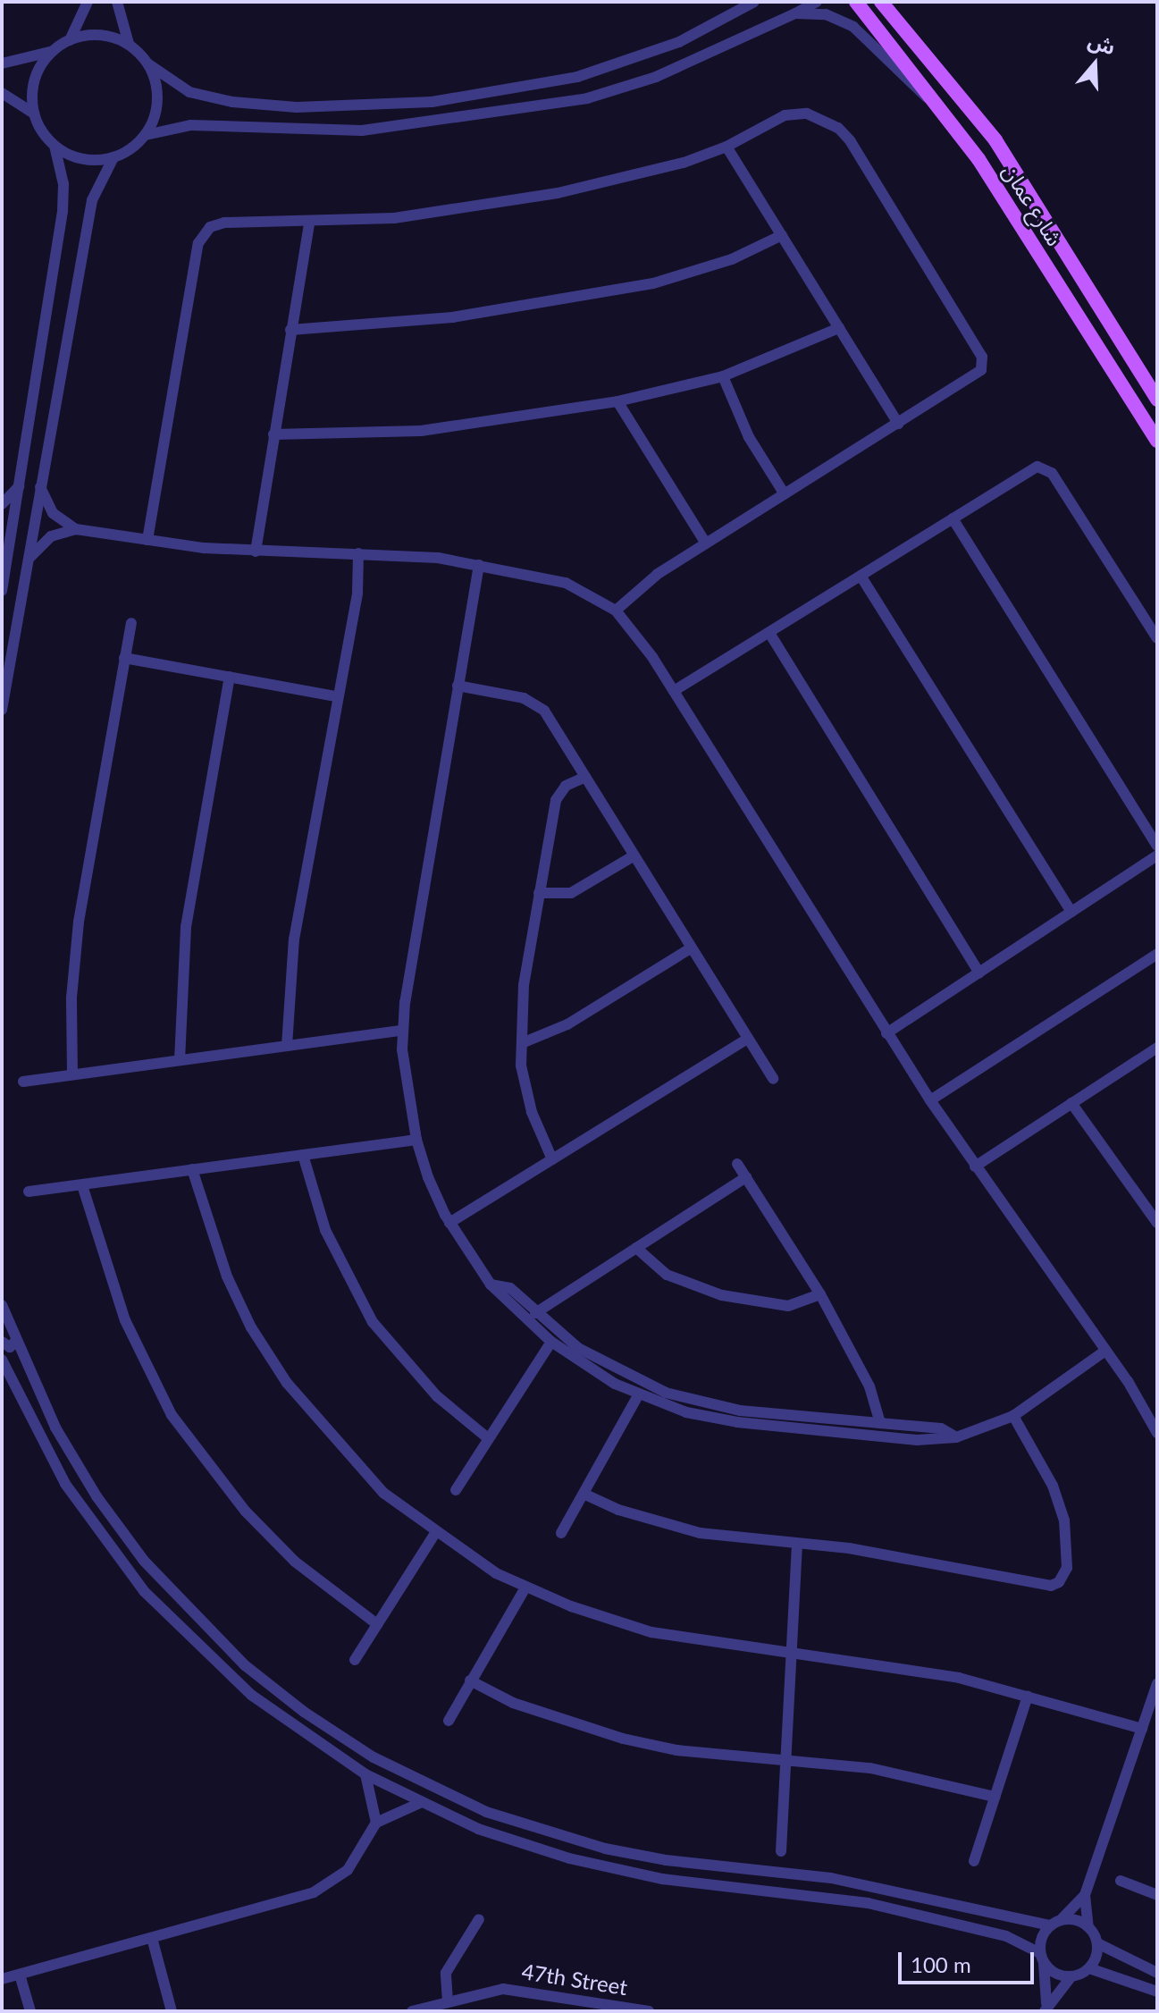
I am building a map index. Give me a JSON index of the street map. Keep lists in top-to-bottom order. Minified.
{"streets":{"main road":["شارع عمان"],"street":["47th Street"]},"scale_bar":"100 m","north":"top"}
